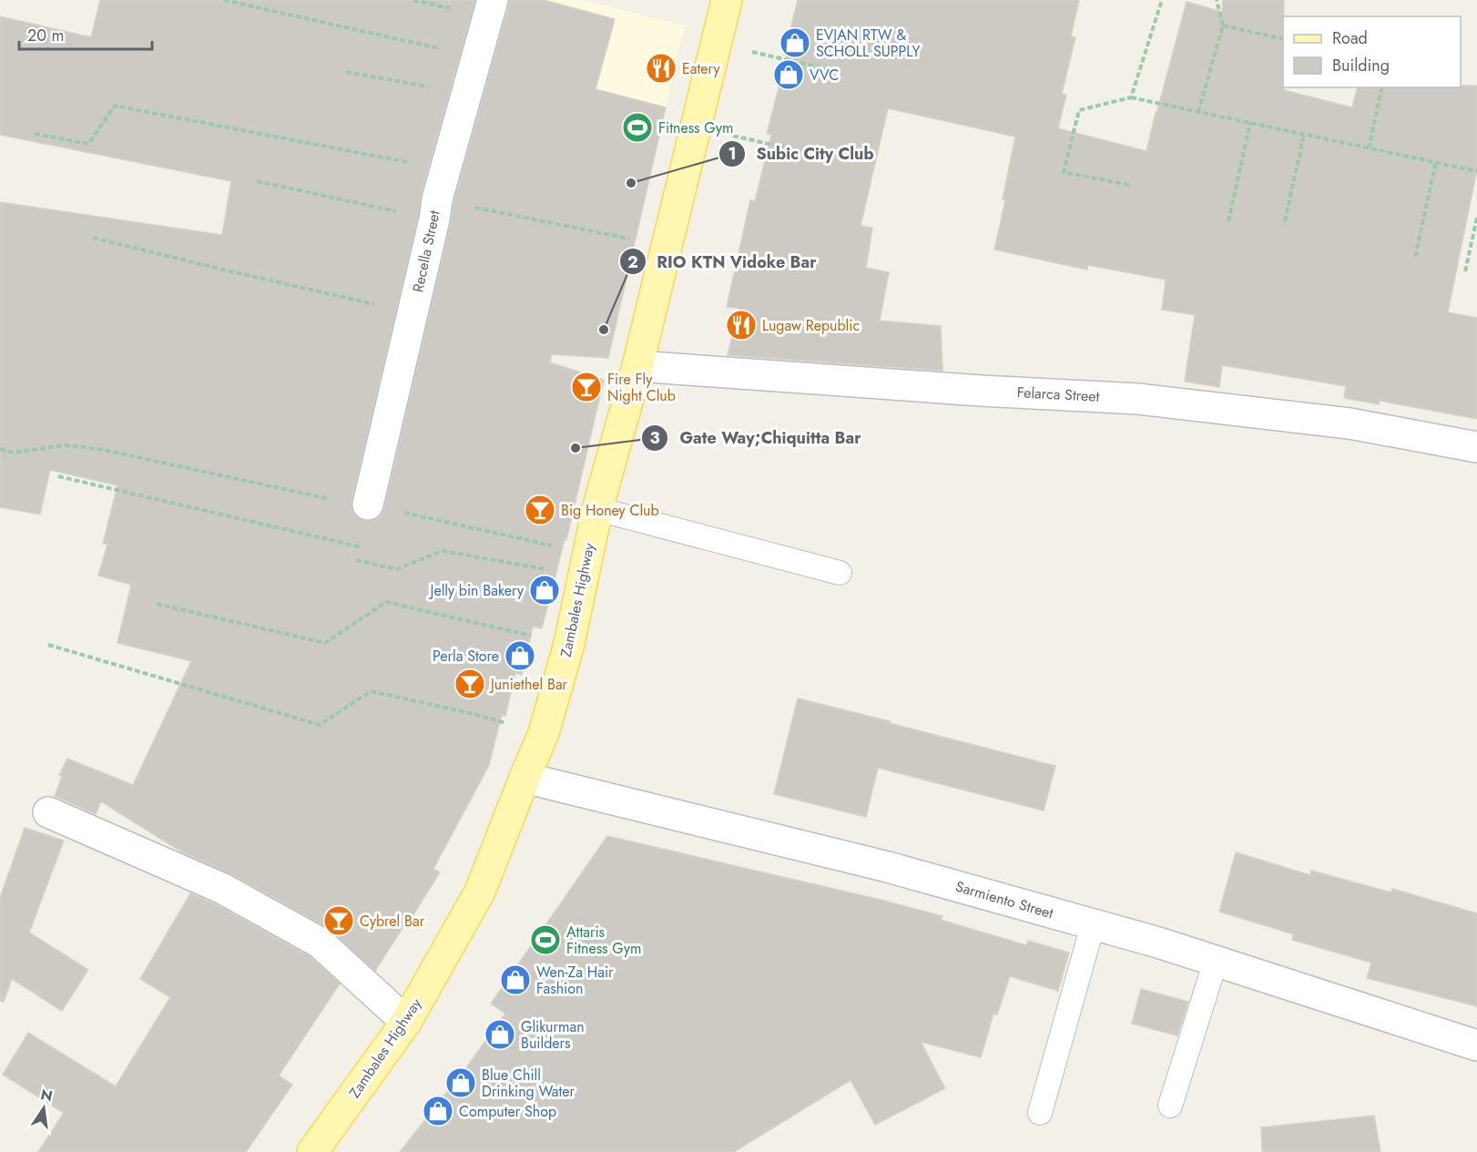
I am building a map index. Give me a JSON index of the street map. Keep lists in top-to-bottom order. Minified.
{"streets":{"main road":["Zambales Highway"],"street":["Recella Street","Felarca Street","Sarmiento Street"]},"crossings":[["Felarca Street","Zambales Highway"],["Zambales Highway","Sarmiento Street"]],"places":{"shop":["EVJAN RTW & SCHOLL SUPPLY","VVC","Jelly bin Bakery","Perla Store","Wen-Za Hair Fashion","Glikurman Builders","Blue Chill Drinking Water","Computer Shop"],"restaurant":["Eatery","Lugaw Republic"],"sports":["Fitness Gym","Attaris Fitness Gym"],"other":["Subic City Club","RIO KTN Vidoke Bar","Gate Way;Chiquitta Bar"],"bar":["Fire Fly Night Club","Big Honey Club","Juniethel Bar","Cybrel Bar"]},"legend":["Road","Building"],"scale_bar":"20 m","north":"top"}
